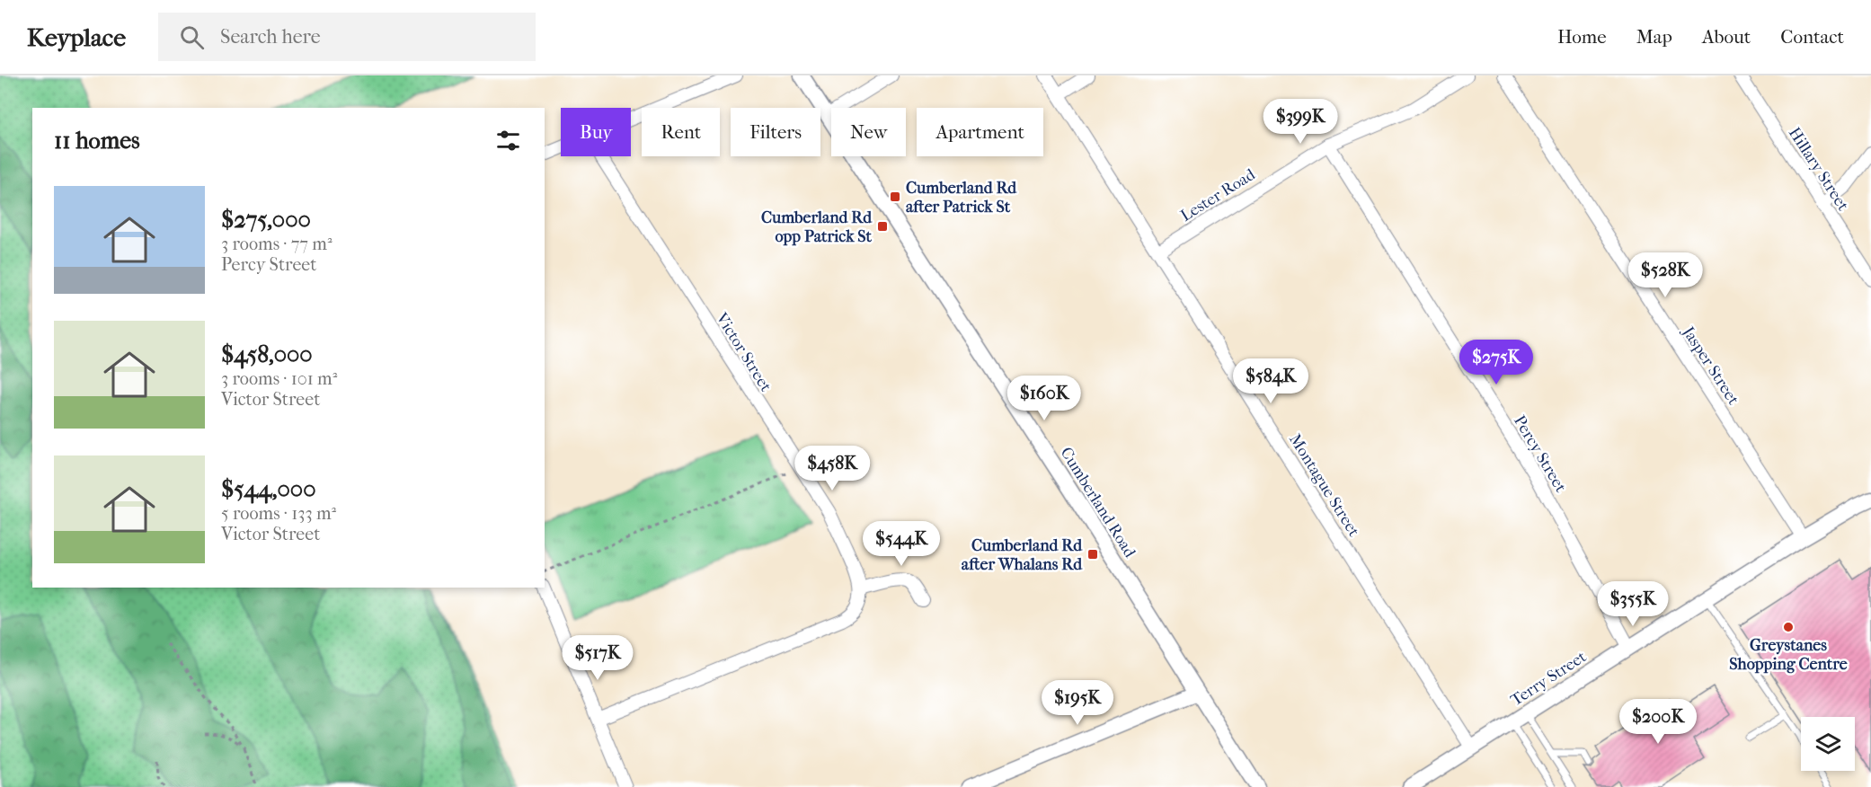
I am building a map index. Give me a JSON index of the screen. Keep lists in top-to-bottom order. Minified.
{"streets":{"street":["Hillary Street","Lester Road","Victor Street","Jasper Street","Percy Street","Montague Street","Cumberland Road","Terry Street"]},"crossings":[["Lester Road","Percy Street"],["Lester Road","Montague Street"],["Jasper Street","Terry Street"],["Percy Street","Terry Street"],["Montague Street","Terry Street"]],"places":{"transit":["Cumberland Rd after Patrick St","Cumberland Rd opp Patrick St","Cumberland Rd after Whalans Rd"],"other":["Greystanes Shopping Centre"]},"page":{"header":"Keyplace","search":"Search here","nav":["Home","Map","About","Contact"],"price":["$399K","$528K","$275K","$584K","$160K","$458K","$544K","$355K","$517K","$195K","$200K"],"chip":["Buy","Rent","Filters","New","Apartment"],"heading":"11 homes","list":[{"name":"$275,000","note":"3 rooms · 77 m² · Percy Street"},{"name":"$458,000","note":"3 rooms · 101 m² · Victor Street"},{"name":"$544,000","note":"5 rooms · 133 m² · Victor Street"}]}}
